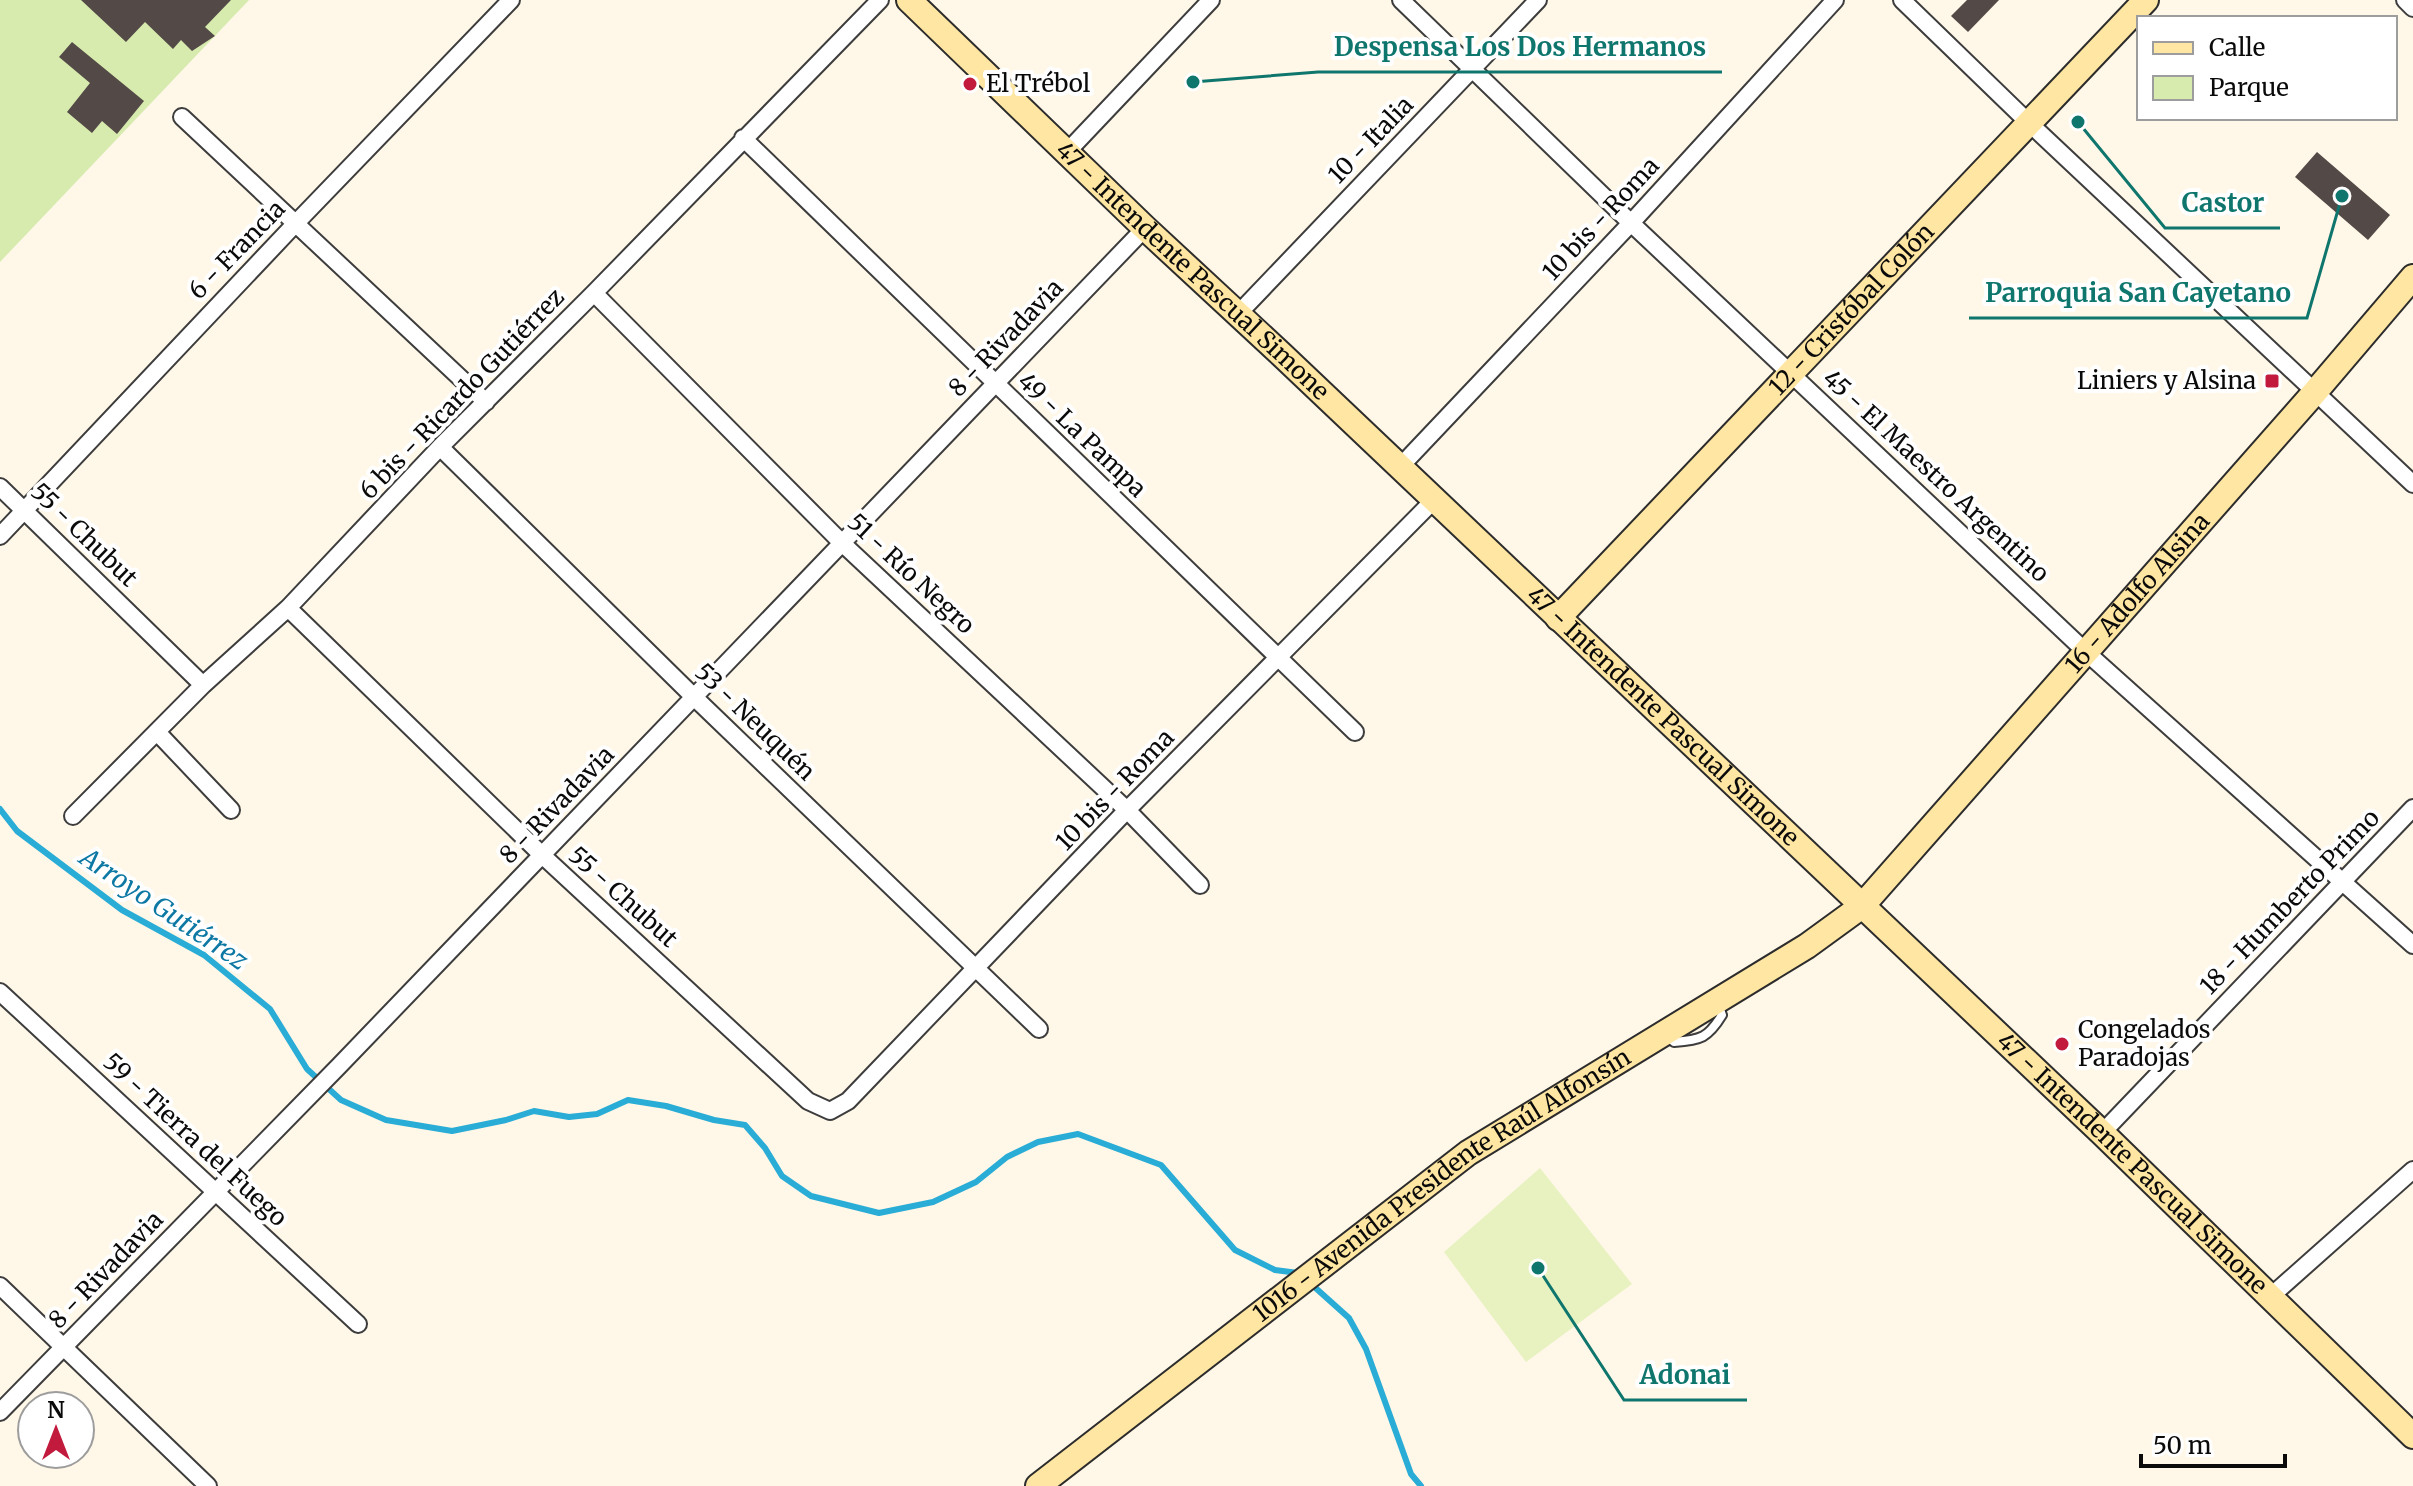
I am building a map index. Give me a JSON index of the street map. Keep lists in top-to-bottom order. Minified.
{"streets":{"street":["10 - Italia","10 bis - Roma","6 - Francia","47 - Intendente Pascual Simone","12 - Cristóbal Colón","8 - Rivadavia","6 bis - Ricardo Gutiérrez","49 - La Pampa","45 - El Maestro Argentino","55 - Chubut","51 - Río Negro","16 - Adolfo Alsina","53 - Neuquén","18 - Humberto Primo","59 - Tierra del Fuego","1016 - Avenida Presidente Raúl Alfonsín"]},"crossings":[["10 - Italia","47 - Intendente Pascual Simone"],["10 - Italia","45 - El Maestro Argentino"],["10 bis - Roma","47 - Intendente Pascual Simone"],["10 bis - Roma","49 - La Pampa"],["10 bis - Roma","45 - El Maestro Argentino"],["10 bis - Roma","55 - Chubut"],["10 bis - Roma","51 - Río Negro"],["10 bis - Roma","53 - Neuquén"],["6 - Francia","55 - Chubut"],["47 - Intendente Pascual Simone","12 - Cristóbal Colón"],["47 - Intendente Pascual Simone","8 - Rivadavia"],["47 - Intendente Pascual Simone","16 - Adolfo Alsina"],["47 - Intendente Pascual Simone","18 - Humberto Primo"],["47 - Intendente Pascual Simone","1016 - Avenida Presidente Raúl Alfonsín"],["12 - Cristóbal Colón","45 - El Maestro Argentino"],["8 - Rivadavia","49 - La Pampa"],["8 - Rivadavia","55 - Chubut"],["8 - Rivadavia","51 - Río Negro"],["8 - Rivadavia","53 - Neuquén"],["8 - Rivadavia","59 - Tierra del Fuego"],["6 bis - Ricardo Gutiérrez","49 - La Pampa"],["6 bis - Ricardo Gutiérrez","55 - Chubut"],["6 bis - Ricardo Gutiérrez","51 - Río Negro"],["6 bis - Ricardo Gutiérrez","53 - Neuquén"],["45 - El Maestro Argentino","16 - Adolfo Alsina"],["45 - El Maestro Argentino","18 - Humberto Primo"],["16 - Adolfo Alsina","1016 - Avenida Presidente Raúl Alfonsín"]],"water":["Arroyo Gutiérrez"],"places":{"other":["Despensa Los Dos Hermanos","El Trébol","Castor","Parroquia San Cayetano","Congelados Paradojas","Adonai"],"transit":["Liniers y Alsina"]},"legend":["Calle","Parque"],"scale_bar":"50 m","north":"top"}
